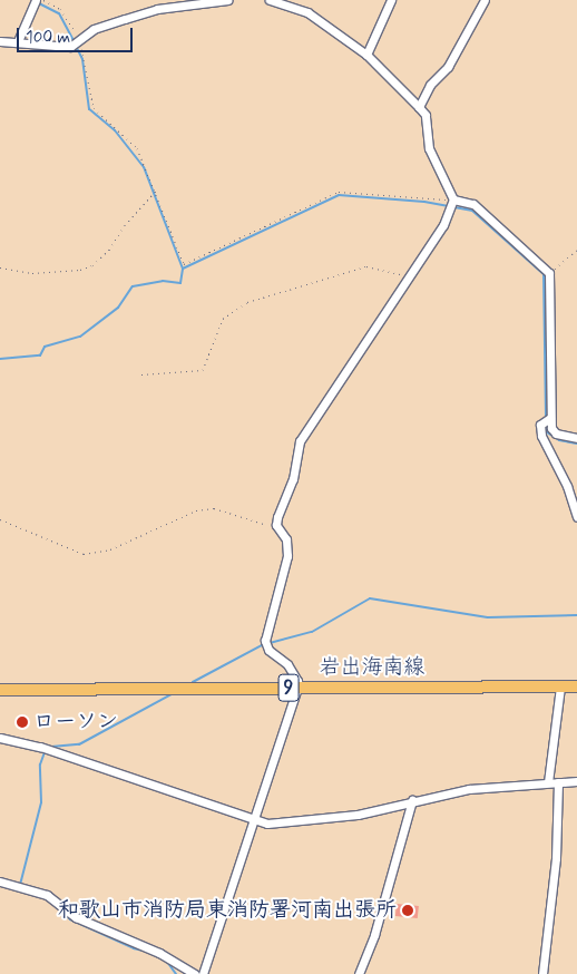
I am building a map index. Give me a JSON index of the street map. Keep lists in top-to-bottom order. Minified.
{"streets":{"main road":["岩出海南線","9"]},"places":["ローソン","和歌山市消防局東消防署河南出張所"],"scale_bar":"100 m"}
